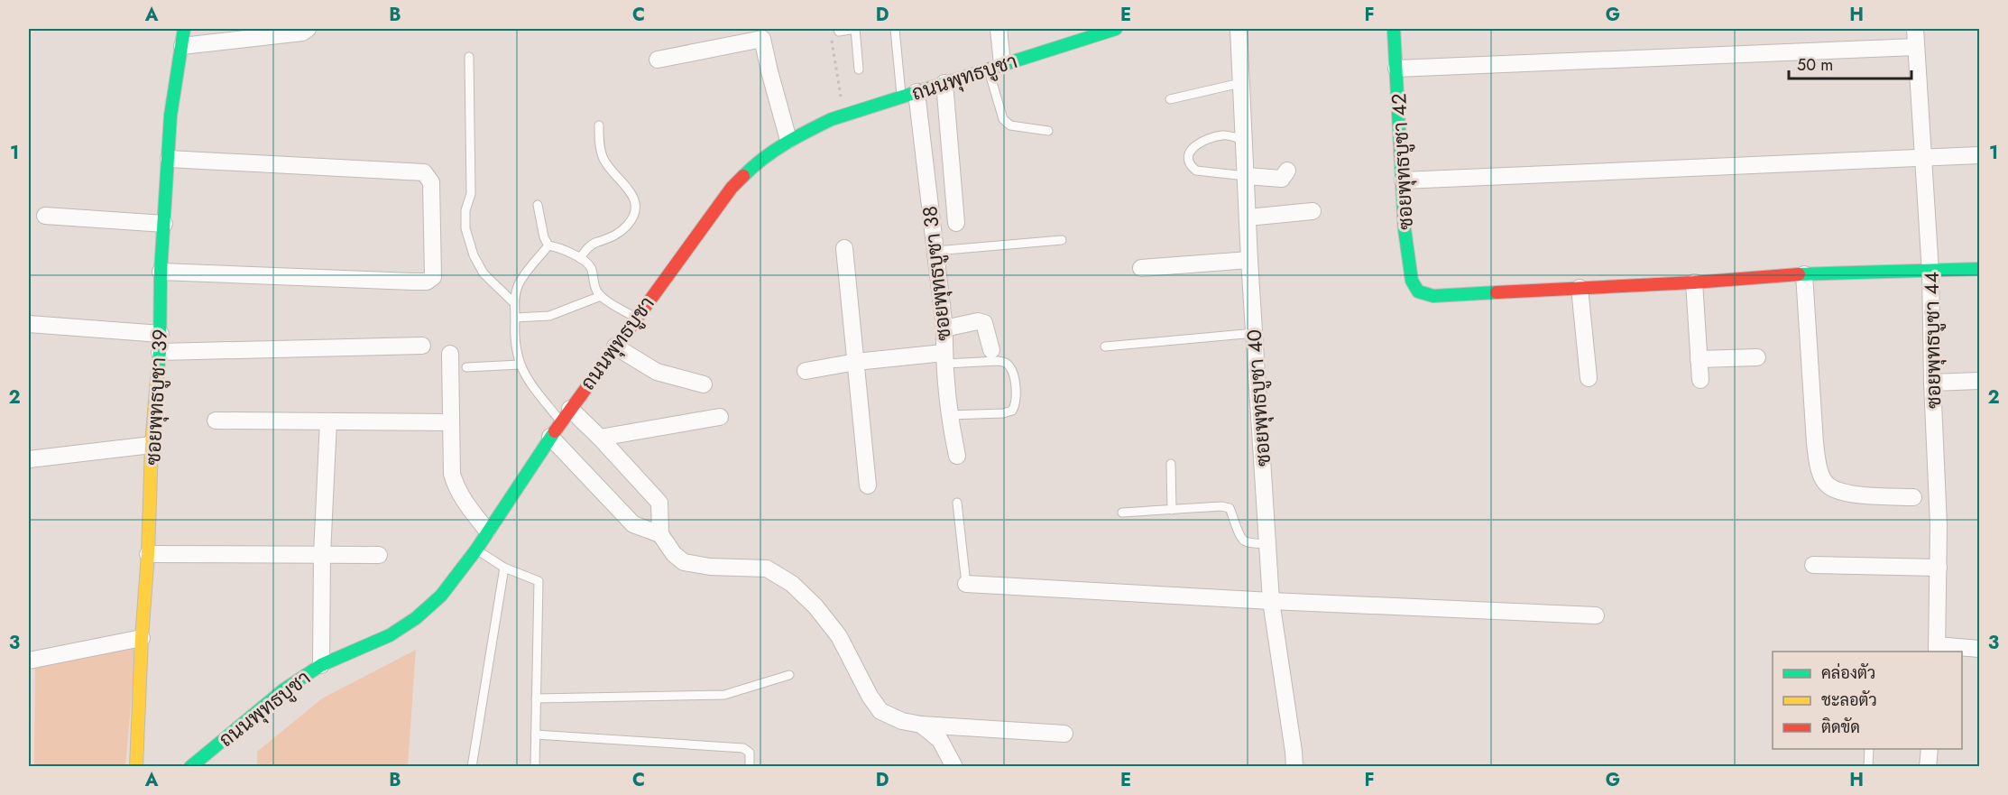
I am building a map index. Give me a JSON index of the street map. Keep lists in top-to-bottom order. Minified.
{"streets":{"street":["ถนนพุทธบูชา","ซอยพุทธบูชา 42","ซอยพุทธบูชา 38","ซอยพุทธบูชา 44","ซอยพุทธบูชา 39","ซอยพุทธบูชา 40"]},"crossings":[["ถนนพุทธบูชา","ซอยพุทธบูชา 38"]],"legend":["คล่องตัว","ชะลอตัว","ติดขัด"],"scale_bar":"50 m","grid":{"columns":["A","B","C","D","E","F","G","H"],"rows":["1","2","3"]}}
